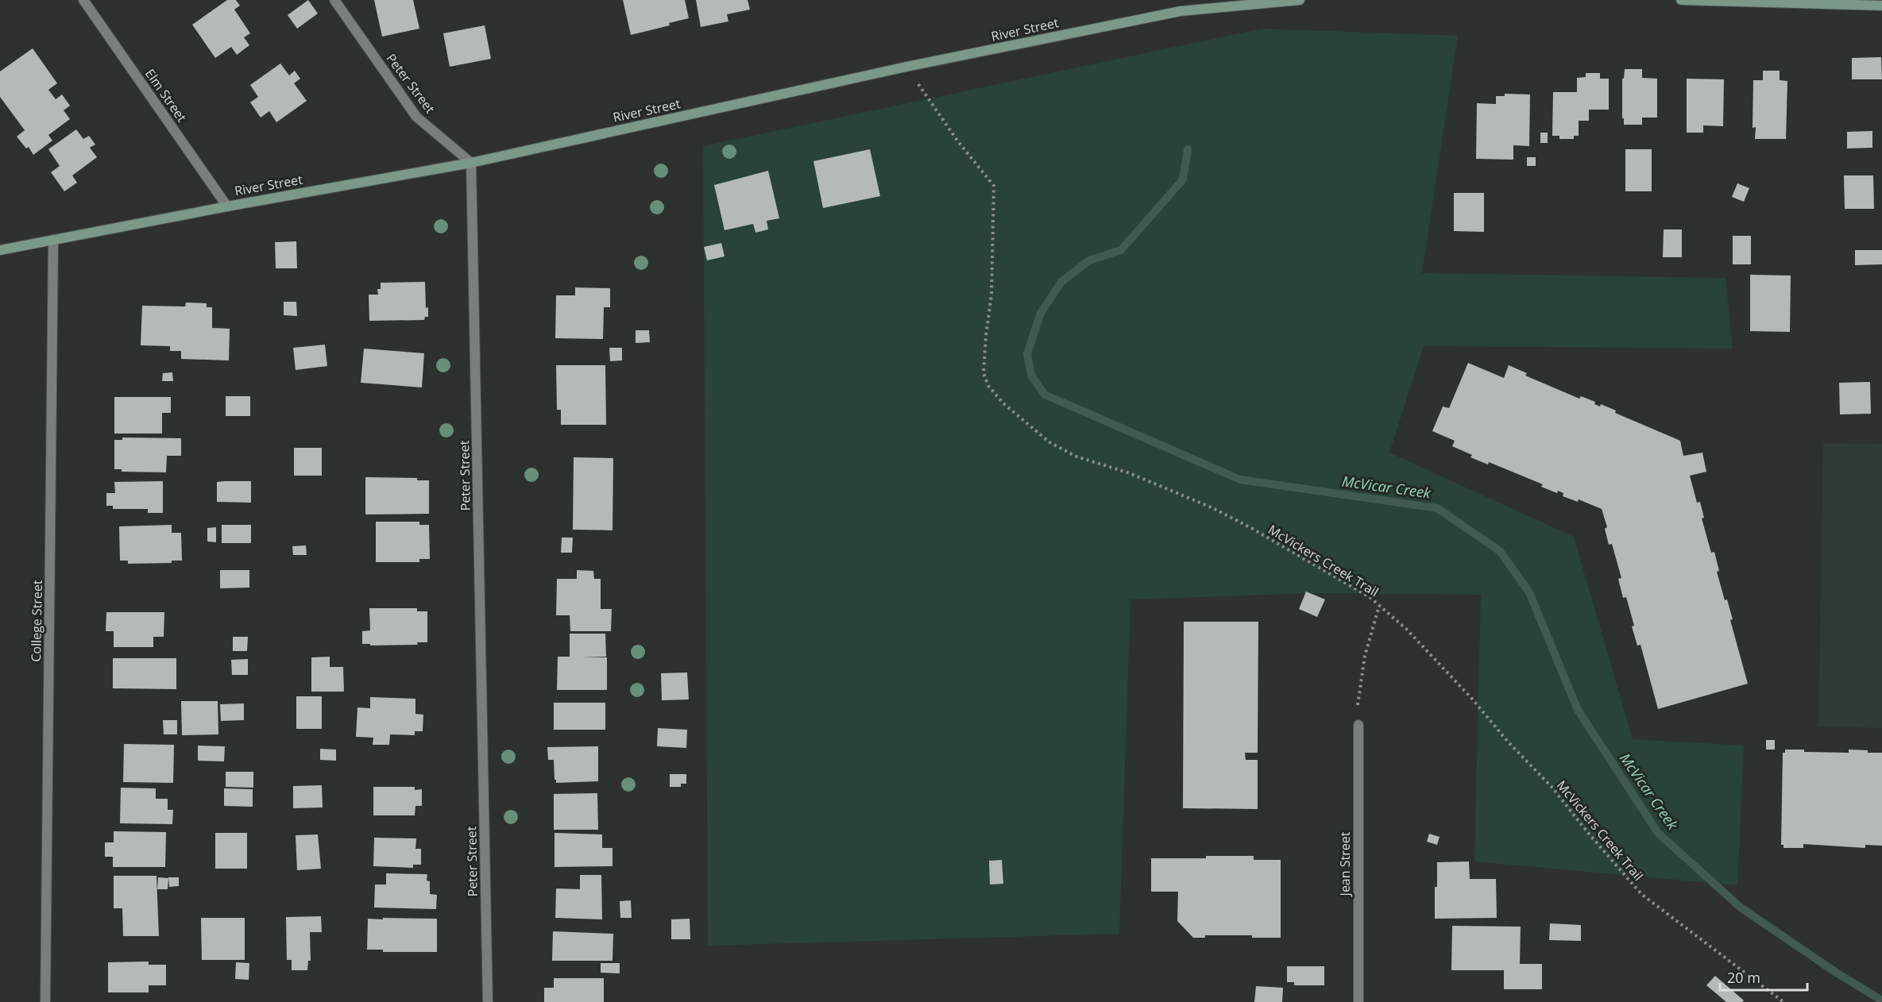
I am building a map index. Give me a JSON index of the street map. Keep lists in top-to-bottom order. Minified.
{"streets":{"main road":["River Street"],"street":["Peter Street","Elm Street","College Street","Jean Street"],"path":["McVickers Creek Trail"]},"crossings":[["River Street","Peter Street"],["River Street","Elm Street"],["River Street","McVickers Creek Trail"],["River Street","College Street"]],"water":["McVicar Creek"],"scale_bar":"20 m"}
